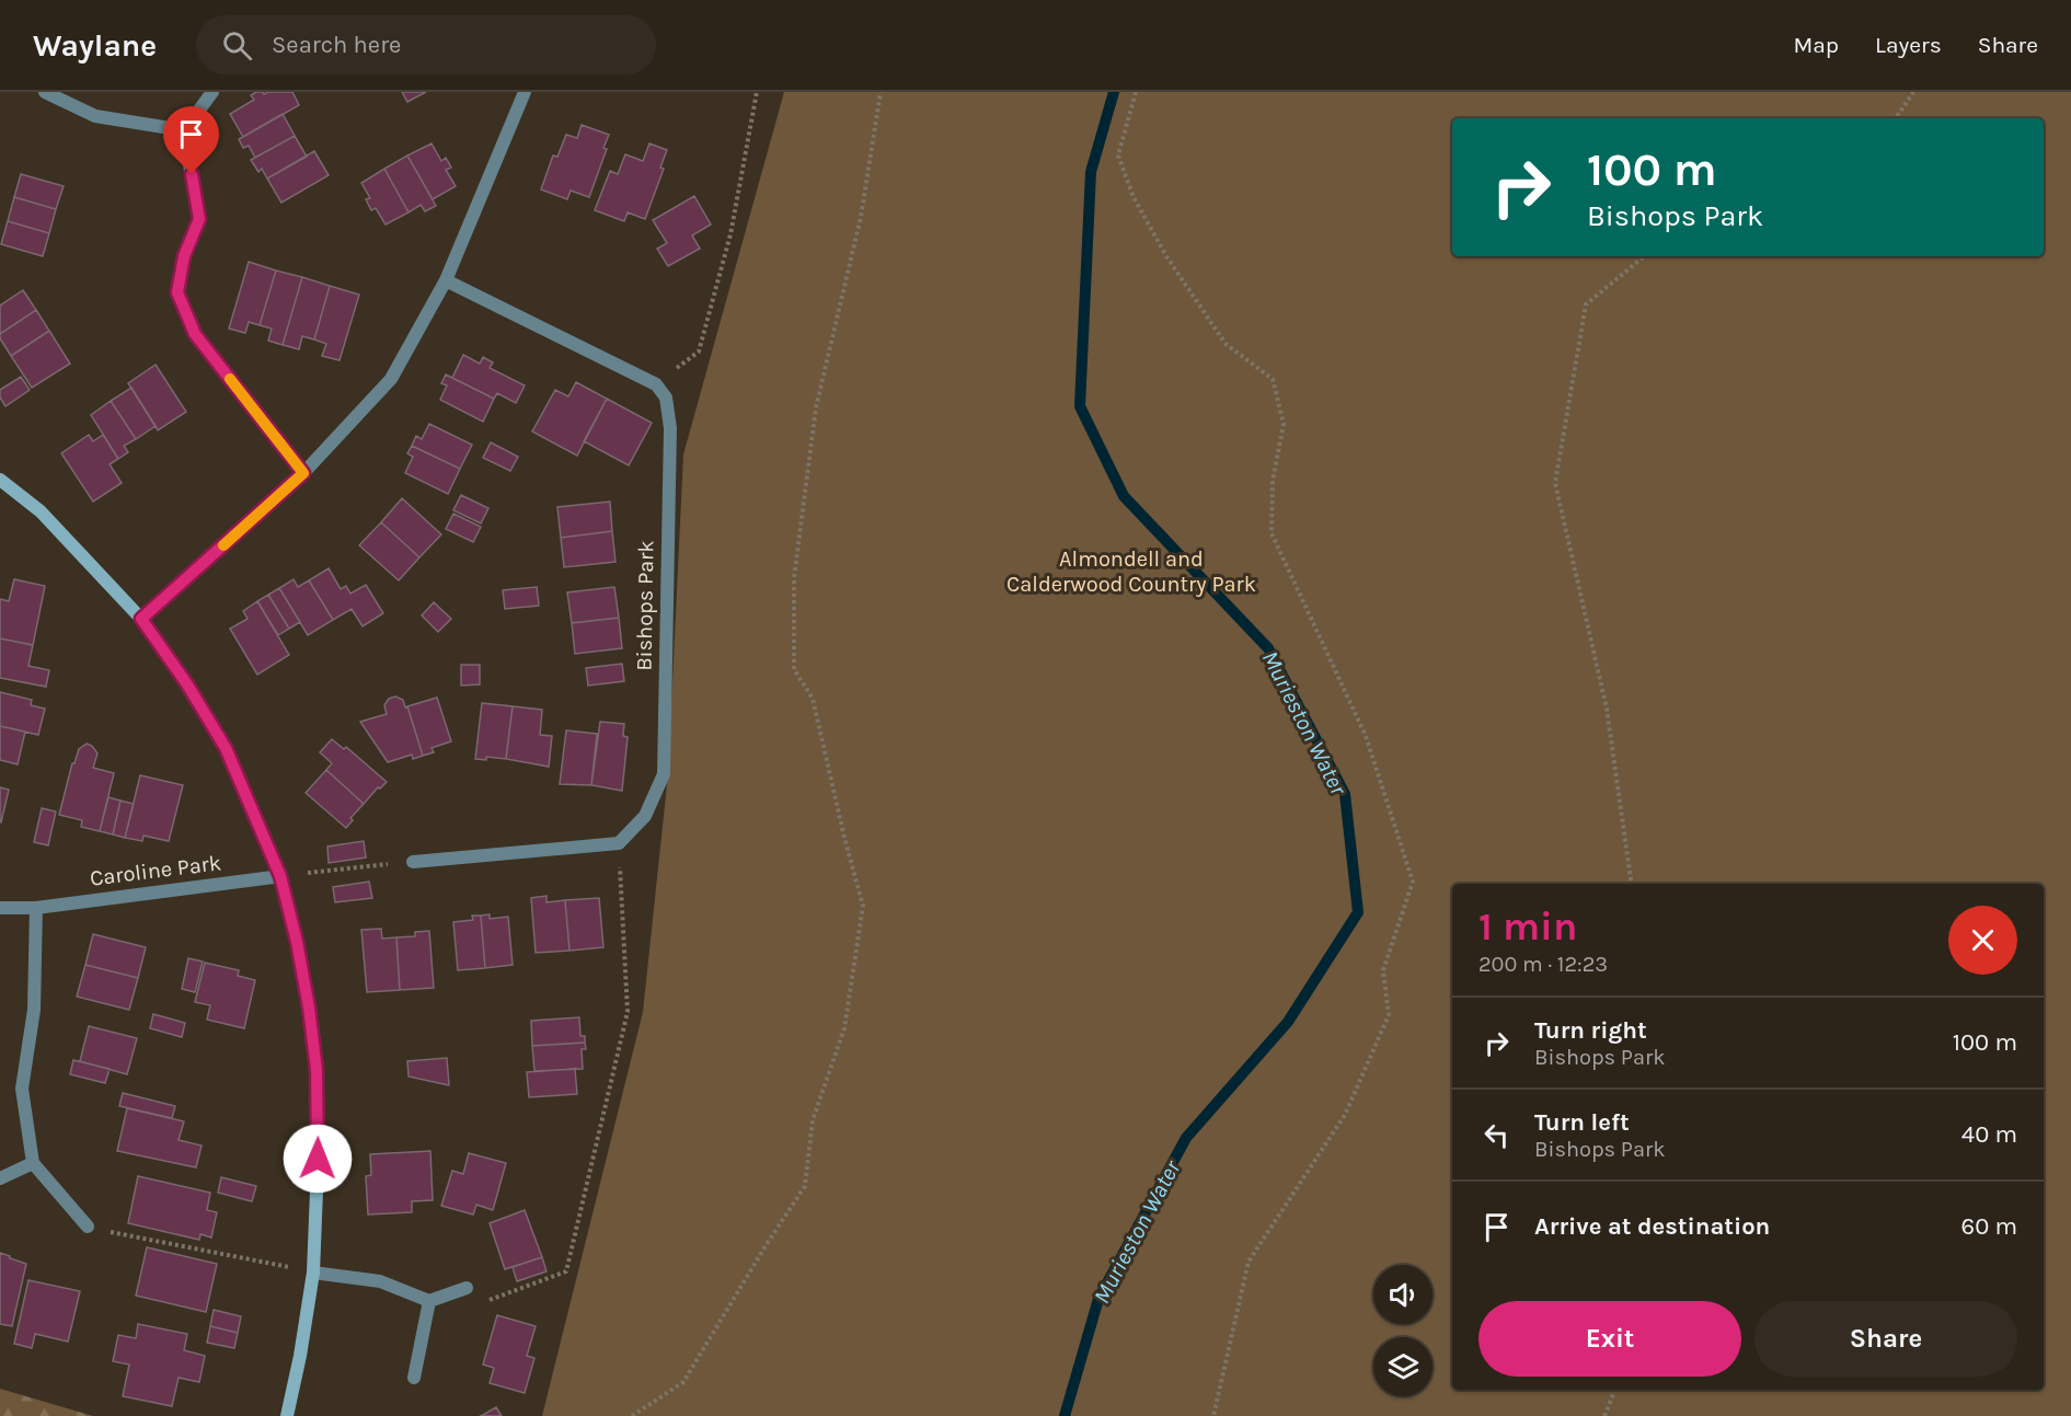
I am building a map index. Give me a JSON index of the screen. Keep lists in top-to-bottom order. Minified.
{"streets":{"street":["Bishops Park","Caroline Park"]},"water":["Murieston Water"],"parks":["Almondell and Calderwood Country Park"],"page":{"header":"Waylane","search":"Search here","nav":["Map","Layers","Share"],"turn":["100 m","Bishops Park"],"heading":["1 min","200 m · 12:23"],"list":[{"name":"Turn right","note":"Bishops Park","value":"100 m"},{"name":"Turn left","note":"Bishops Park","value":"40 m"},{"name":"Arrive at destination","value":"60 m"}],"buttons":["Exit","Share"]}}
